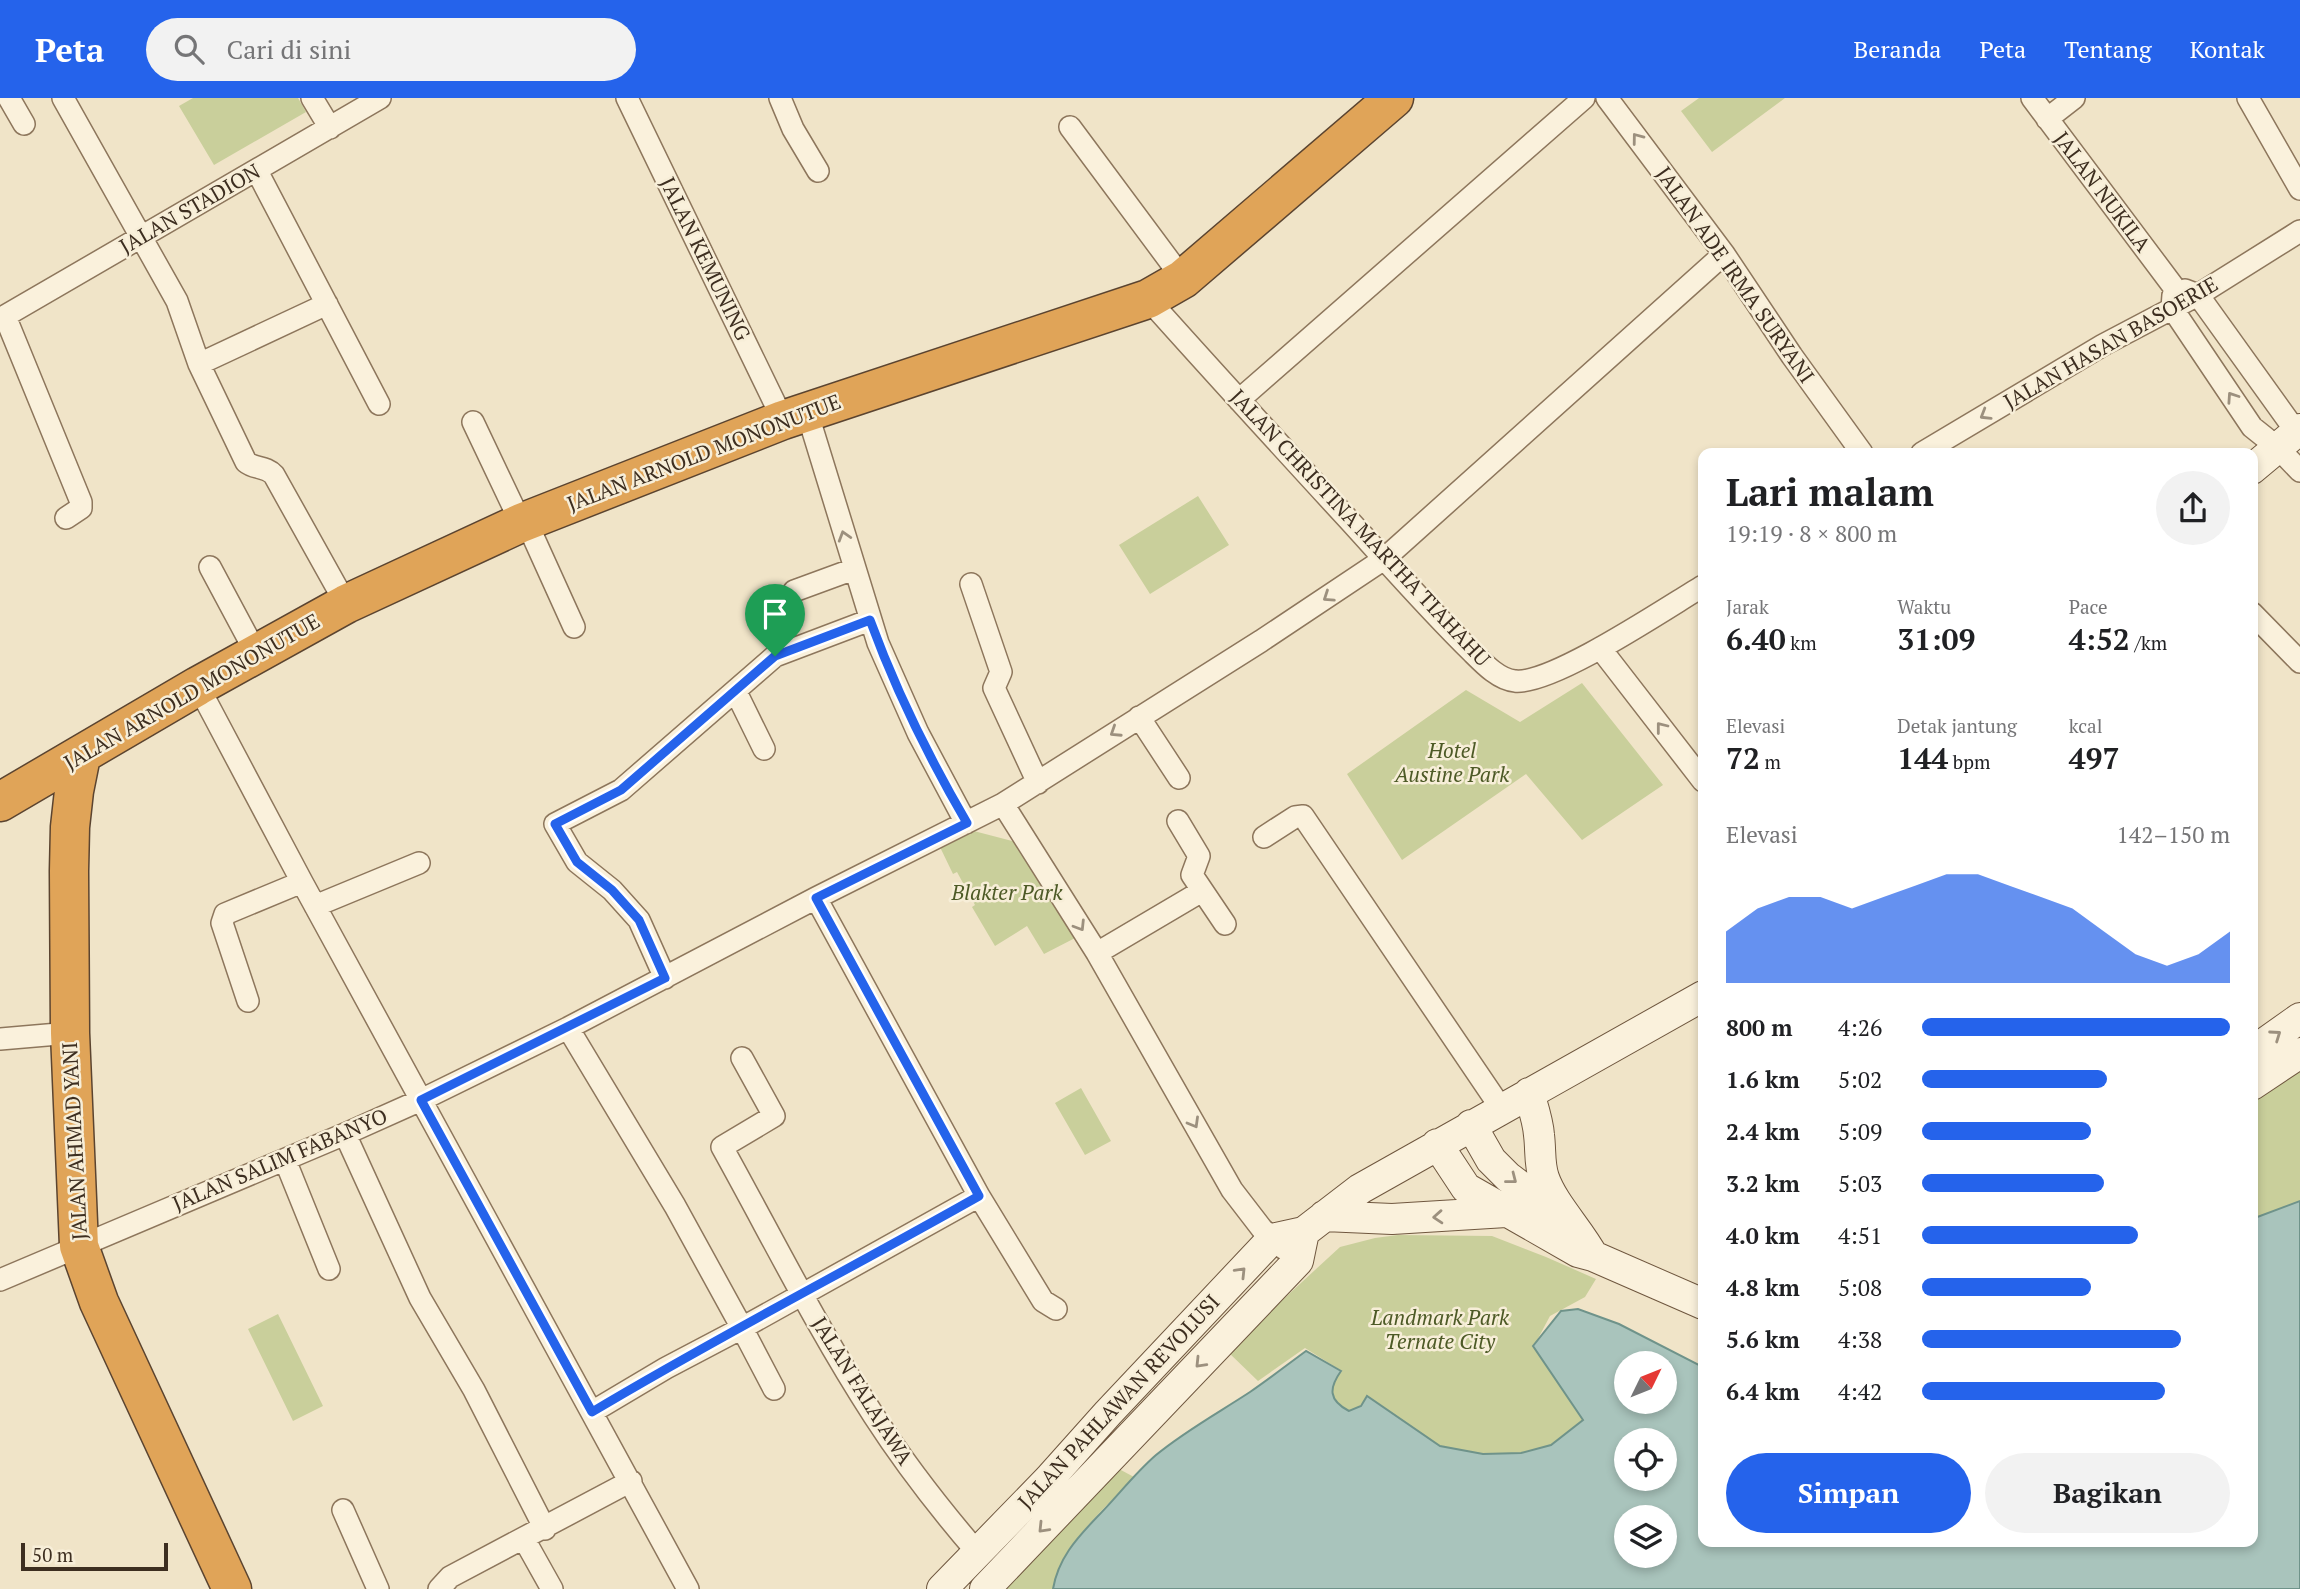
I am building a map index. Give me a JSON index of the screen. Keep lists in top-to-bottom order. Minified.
{"streets":{"highway":["JALAN ARNOLD MONONUTUE","JALAN AHMAD YANI"],"street":["JALAN NUKILA","JALAN STADION","JALAN KEMUNING","JALAN ADE IRMA SURYANI","JALAN HASAN BASOERIE","JALAN CHRISTINA MARTHA TIAHAHU","JALAN SALIM FABANYO","JALAN FALAJAWA","JALAN PAHLAWAN REVOLUSI"]},"crossings":[["JALAN KEMUNING","JALAN ARNOLD MONONUTUE"],["JALAN KEMUNING","JALAN SALIM FABANYO"],["JALAN ADE IRMA SURYANI","JALAN SALIM FABANYO"],["JALAN ARNOLD MONONUTUE","JALAN CHRISTINA MARTHA TIAHAHU"],["JALAN ARNOLD MONONUTUE","JALAN AHMAD YANI"],["JALAN CHRISTINA MARTHA TIAHAHU","JALAN SALIM FABANYO"],["JALAN AHMAD YANI","JALAN SALIM FABANYO"],["JALAN FALAJAWA","JALAN PAHLAWAN REVOLUSI"]],"one_way":["JALAN ADE IRMA SURYANI","JALAN HASAN BASOERIE"],"parks":["Hotel Austine Park","Blakter Park","Landmark Park Ternate City"],"scale_bar":"50 m","north":"top right","page":{"header":"Peta","search":"Cari di sini","nav":["Beranda","Peta","Tentang","Kontak"],"heading":["Lari malam","19:19 · 8 × 800 m"],"stats":[["Jarak","6.40 km"],["Waktu","31:09"],["Pace","4:52 /km"],["Elevasi","72 m"],["Detak jantung","144 bpm"],["kcal","497"]],"chart":["Elevasi","142–150 m"],"list":[{"name":"800 m","note":"4:26"},{"name":"1.6 km","note":"5:02"},{"name":"2.4 km","note":"5:09"},{"name":"3.2 km","note":"5:03"},{"name":"4.0 km","note":"4:51"},{"name":"4.8 km","note":"5:08"},{"name":"5.6 km","note":"4:38"},{"name":"6.4 km","note":"4:42"}],"buttons":["Simpan","Bagikan"],"scale":"50 m"}}
